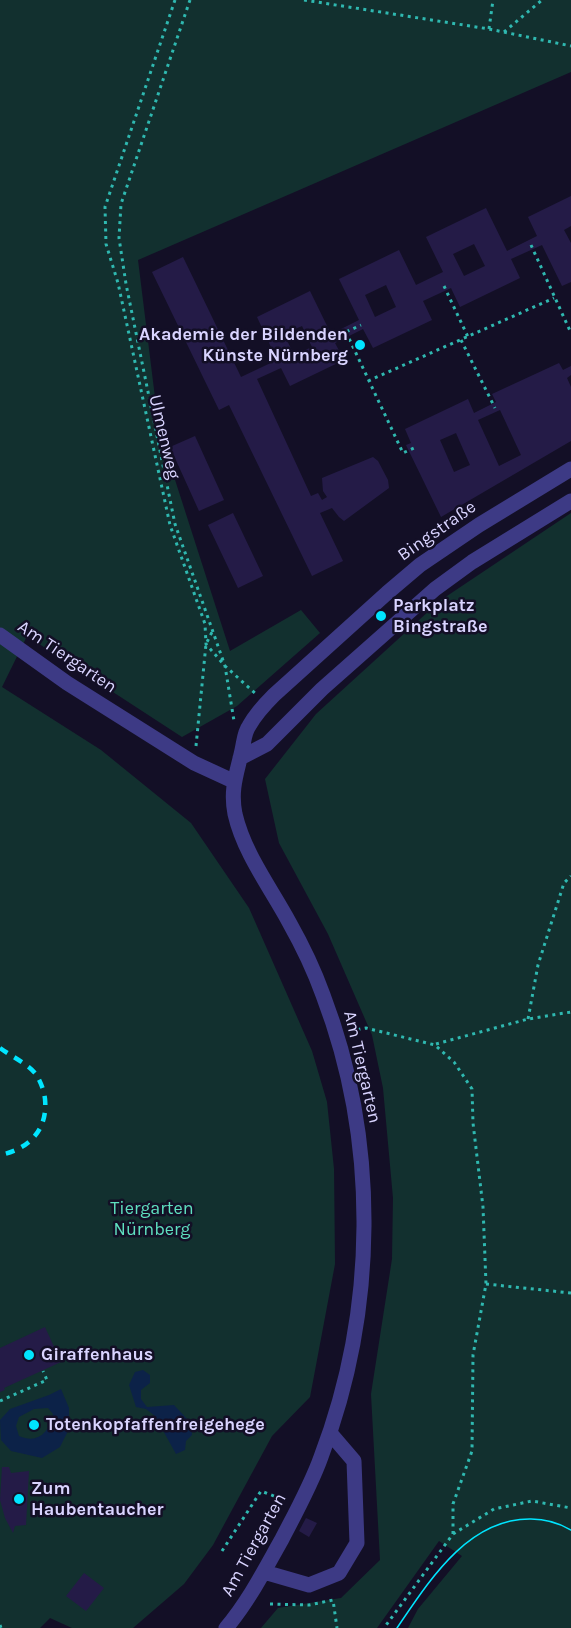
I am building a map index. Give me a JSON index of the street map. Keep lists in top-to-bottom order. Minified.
{"streets":{"street":["Bingstraße","Am Tiergarten"],"path":["Ulmenweg"]},"crossings":[["Ulmenweg","Bingstraße"],["Bingstraße","Am Tiergarten"]],"parks":["Tiergarten Nürnberg"],"places":["Akademie der Bildenden Künste Nürnberg","Parkplatz Bingstraße","Giraffenhaus","Totenkopfaffenfreigehege","Zum Haubentaucher"]}
